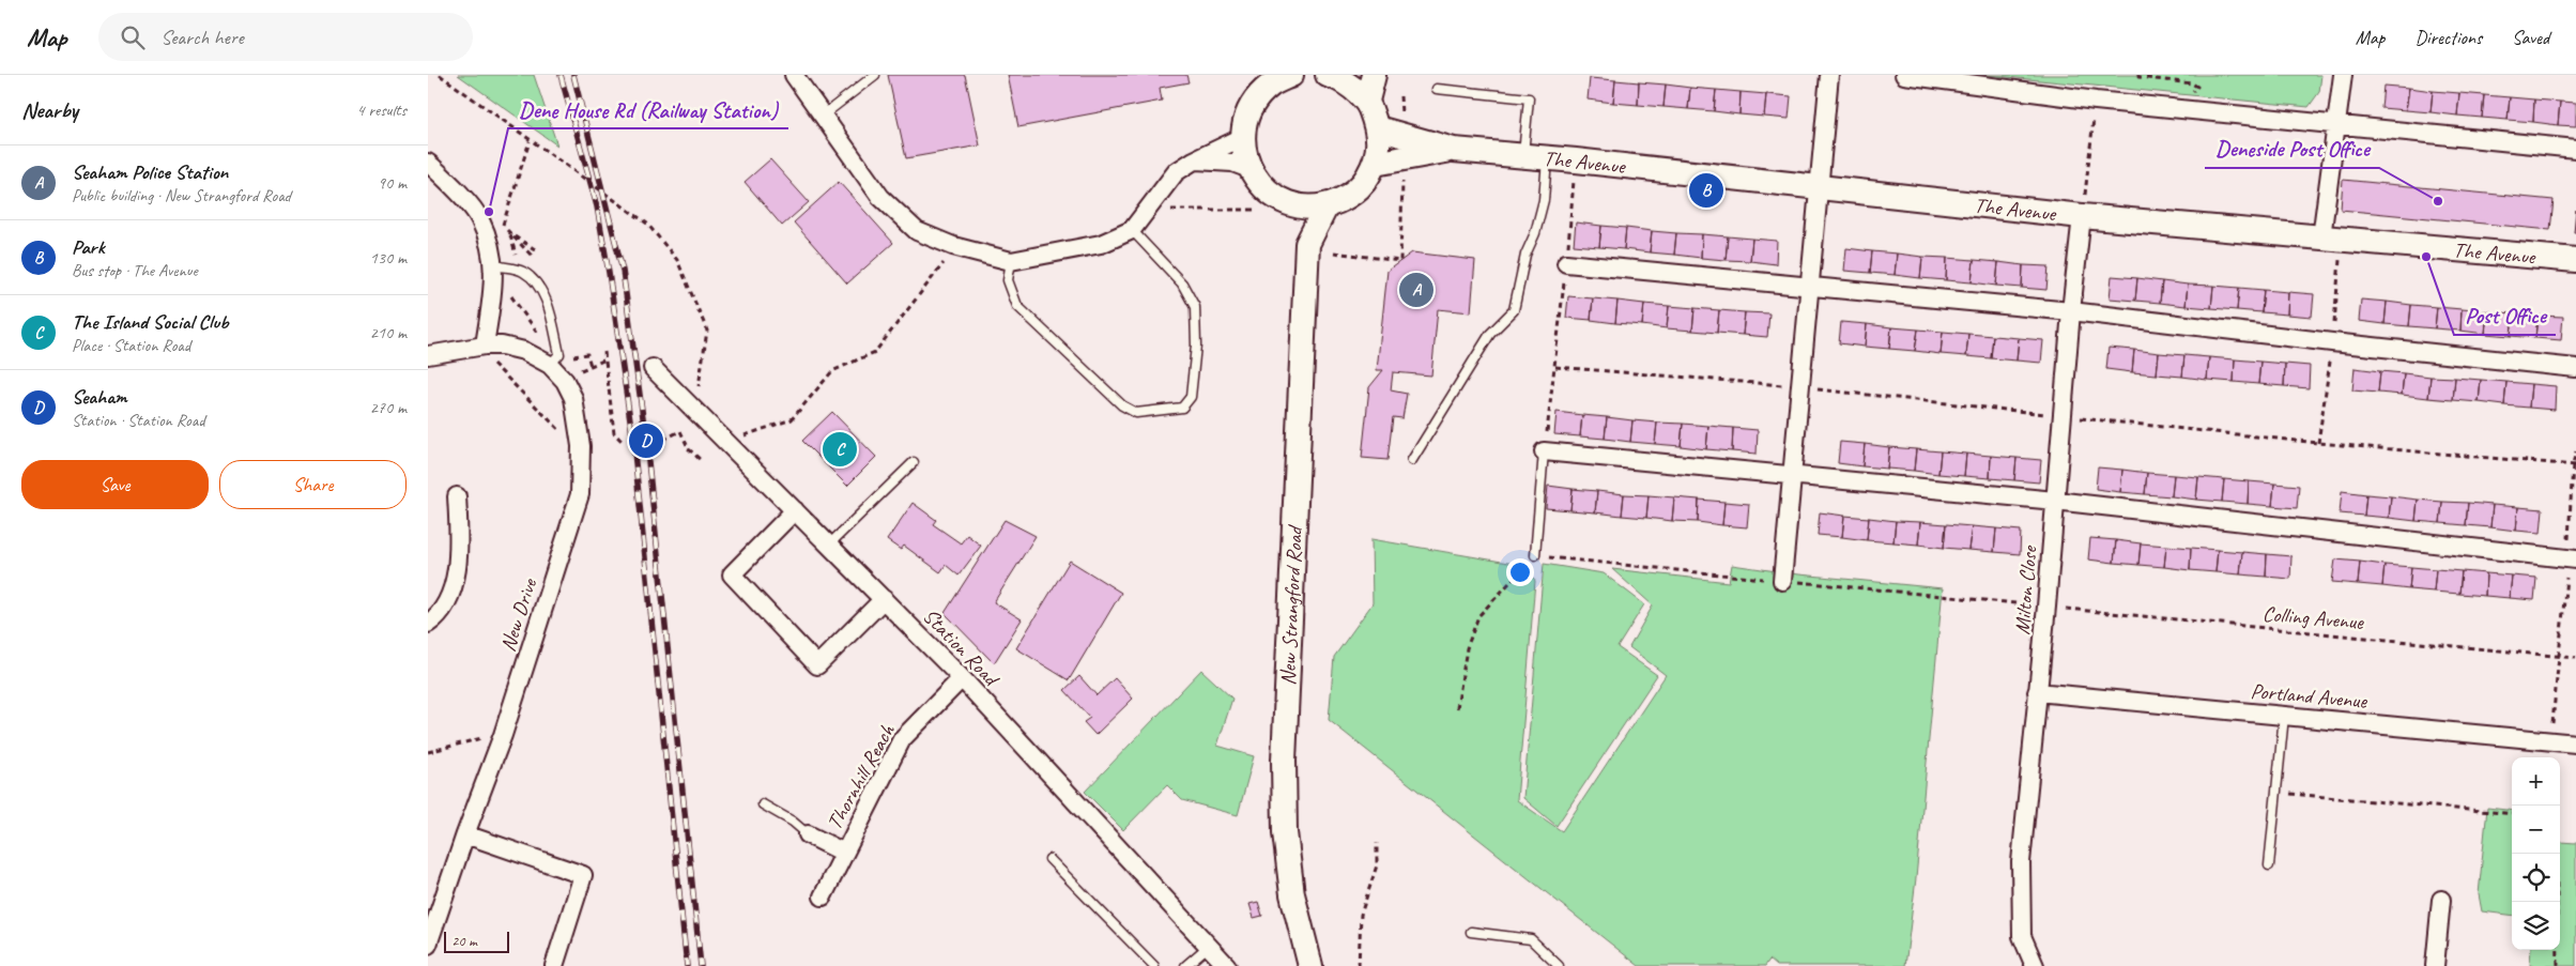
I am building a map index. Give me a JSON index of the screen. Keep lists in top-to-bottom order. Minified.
{"streets":{"main road":["The Avenue","New Strangford Road"],"street":["Milton Close","New Drive","Station Road","Portland Avenue","Thornhill Reach"],"path":["Colling Avenue"]},"crossings":[["The Avenue","Milton Close"],["Milton Close","Colling Avenue"],["Milton Close","Portland Avenue"],["Station Road","Thornhill Reach"]],"places":["Deneside Post Office","Dene House Rd (Railway Station)","Post Office"],"scale_bar":"20 m","page":{"header":"Map","search":"Search here","nav":["Map","Directions","Saved"],"heading":["Nearby","4 results"],"list":[{"mark":"A","name":"Seaham Police Station","note":"Public building · New Strangford Road","value":"90 m"},{"mark":"B","name":"Park","note":"Bus stop · The Avenue","value":"130 m"},{"mark":"C","name":"The Island Social Club","note":"Place · Station Road","value":"210 m"},{"mark":"D","name":"Seaham","note":"Station · Station Road","value":"270 m"}],"pins":["B","A","D","C"],"buttons":["Save","Share"],"map_buttons":["+","−"],"scale":"20 m"}}
